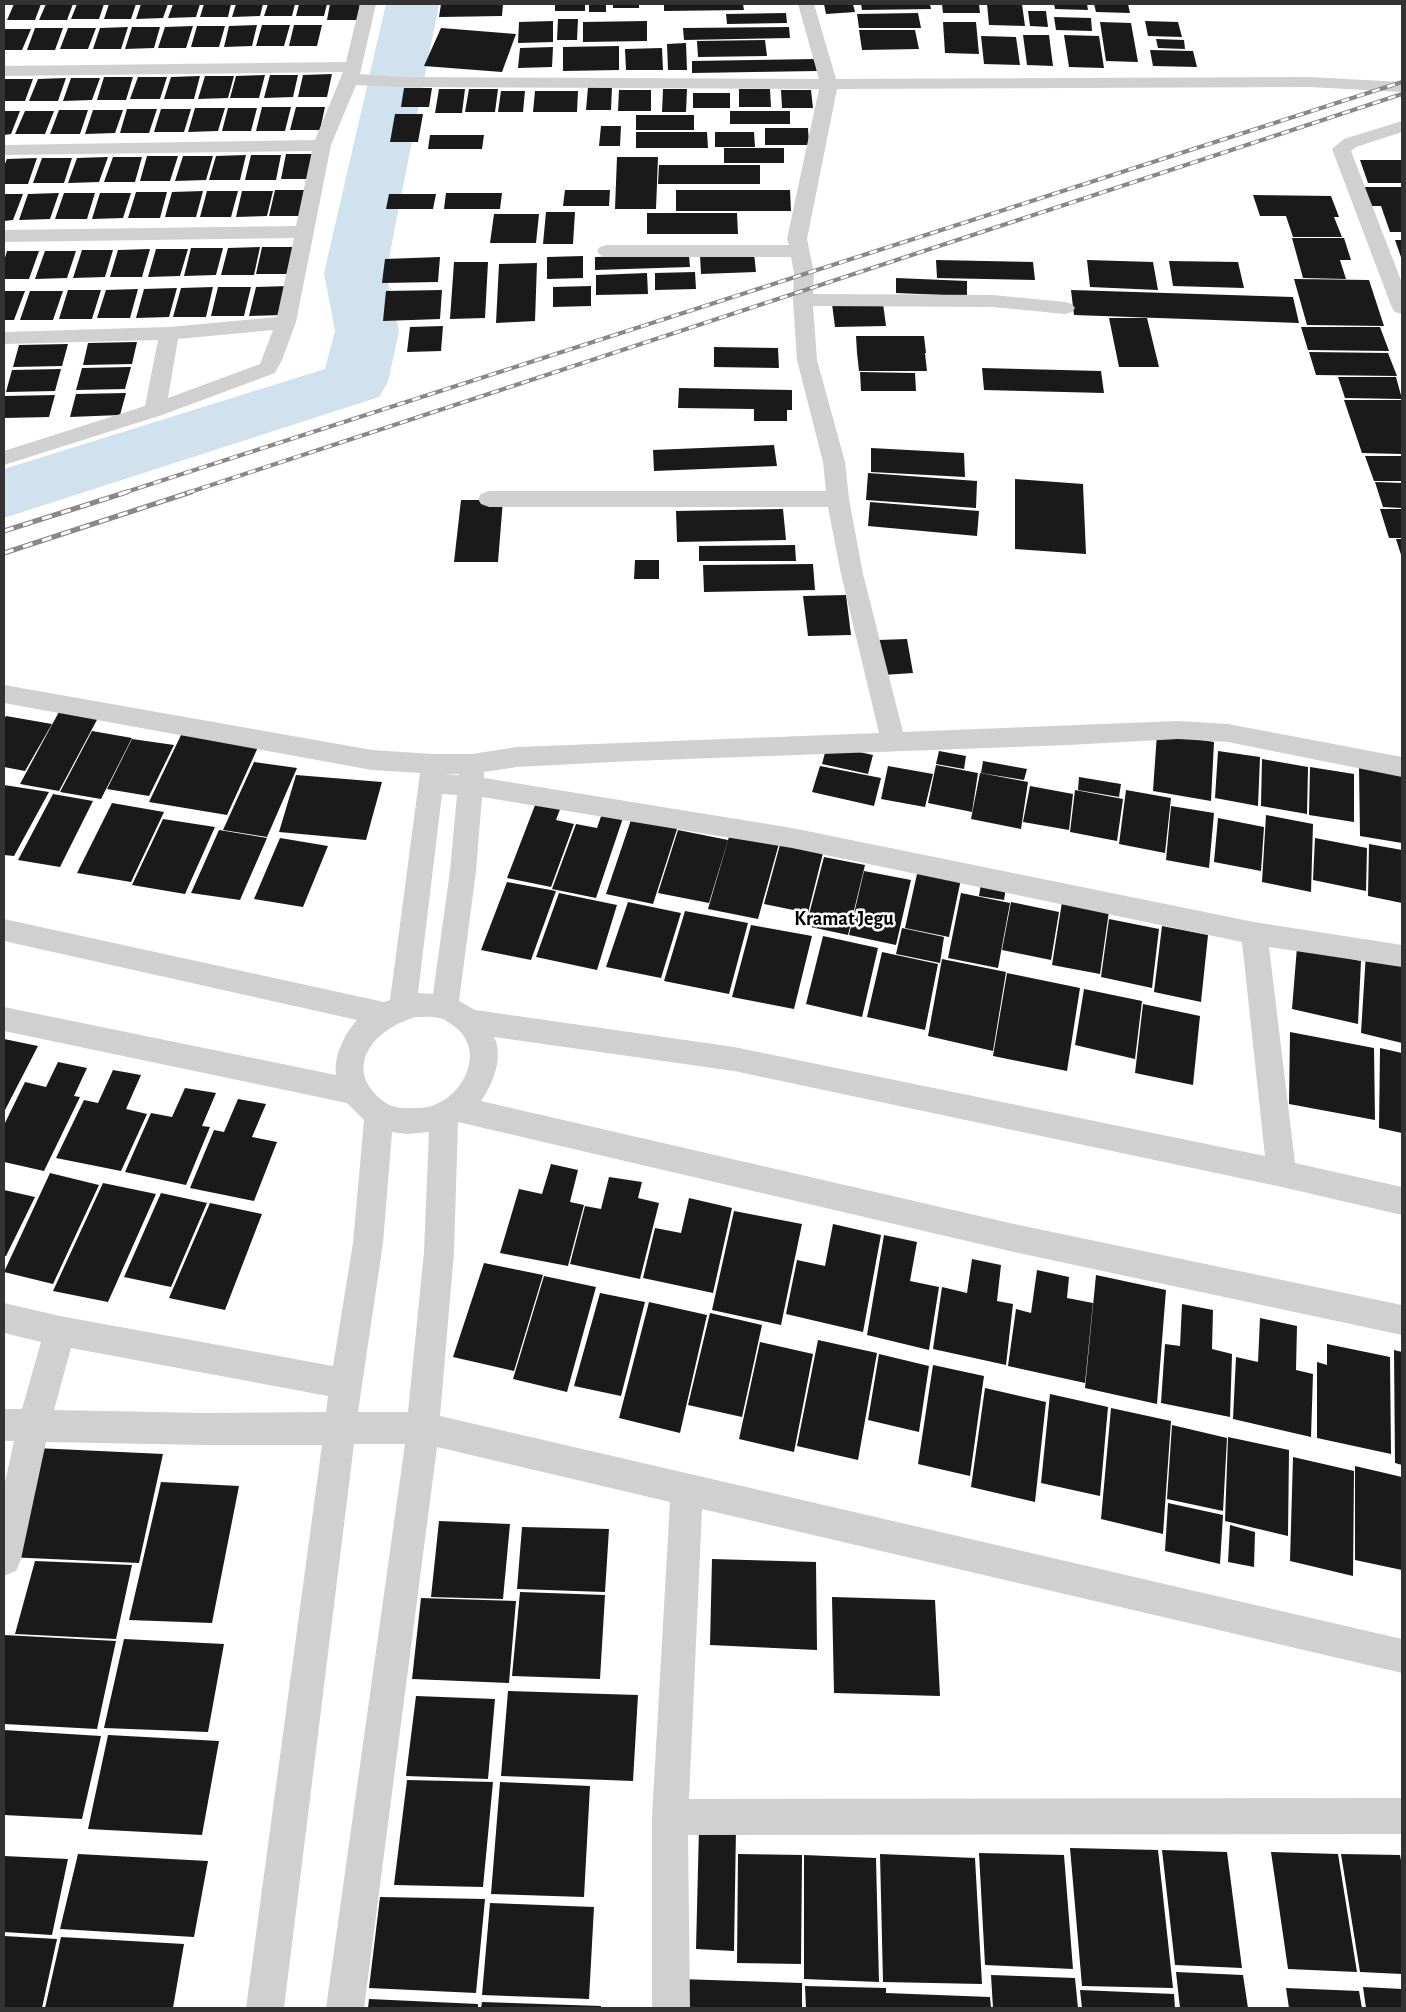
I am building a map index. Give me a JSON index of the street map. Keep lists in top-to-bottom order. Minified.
{"districts":["Kramat Jegu"]}
